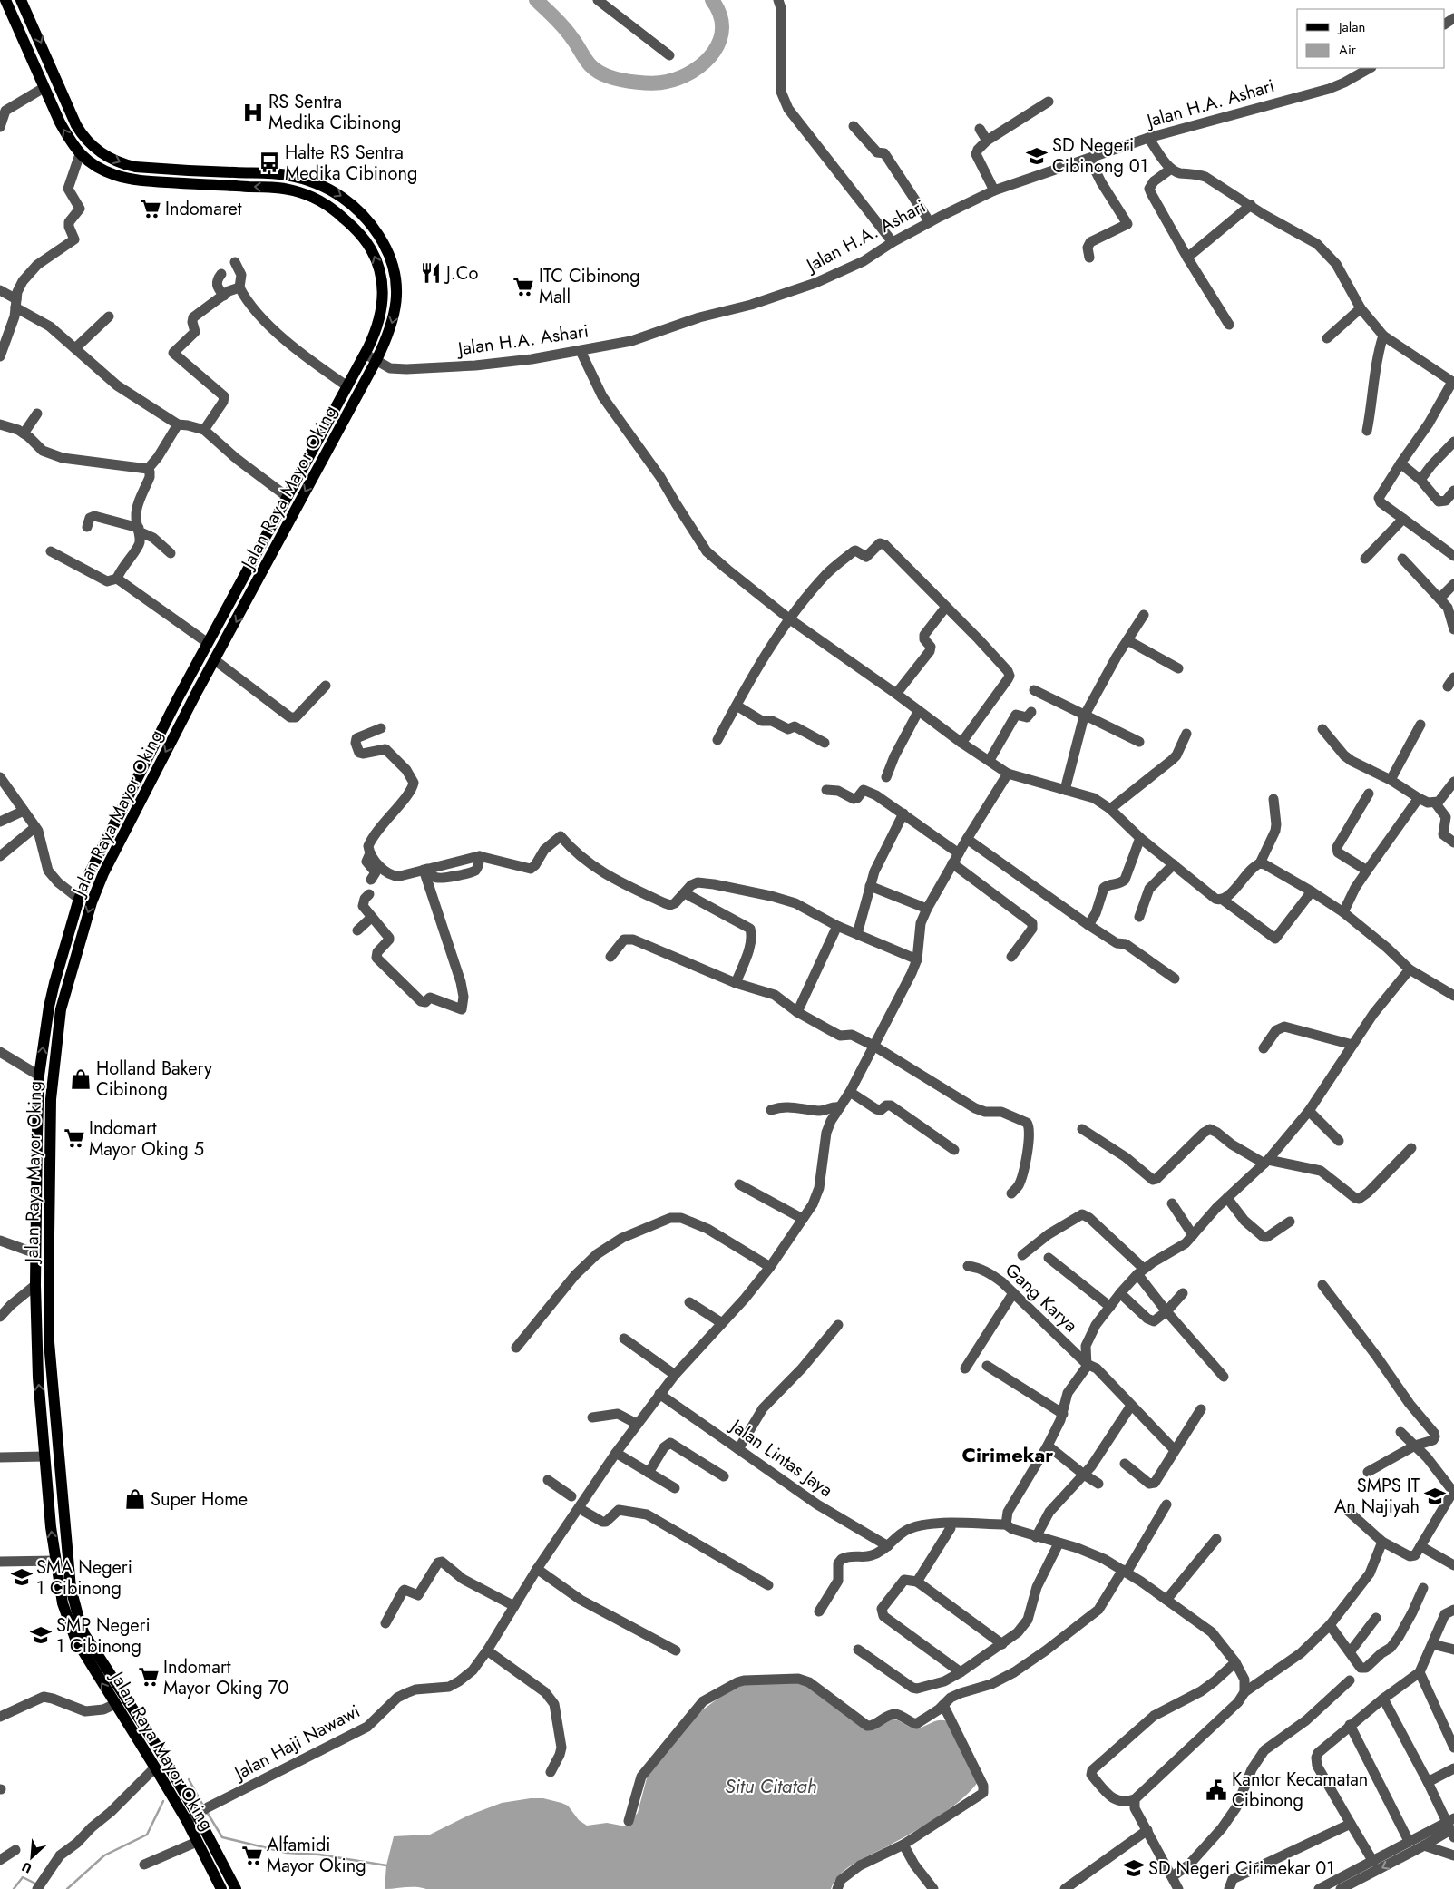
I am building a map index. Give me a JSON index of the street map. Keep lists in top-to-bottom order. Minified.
{"streets":{"main road":["Jalan Raya Mayor Oking"],"street":["Jalan H.A. Ashari","Gang Karya","Jalan Lintas Jaya","Jalan Haji Nawawi"]},"crossings":[["Jalan H.A. Ashari","Jalan Raya Mayor Oking"],["Jalan Raya Mayor Oking","Jalan Haji Nawawi"],["Jalan Lintas Jaya","Jalan Haji Nawawi"]],"districts":["Cirimekar"],"water":["Situ Citatah"],"places":{"hospital":["RS Sentra Medika Cibinong"],"school or university":["SD Negeri Cibinong 01","SMPS IT An Najiyah","SMA Negeri 1 Cibinong","SMP Negeri 1 Cibinong","SD Negeri Cirimekar 01"],"bus stop":["Halte RS Sentra Medika Cibinong"],"supermarket":["Indomaret","ITC Cibinong Mall","Indomart Mayor Oking 5","Indomart Mayor Oking 70","Alfamidi Mayor Oking"],"restaurant":["J.Co"],"shop":["Holland Bakery Cibinong","Super Home"],"public building":["Kantor Kecamatan Cibinong"]},"legend":["Jalan","Air"],"north":"bottom left"}
